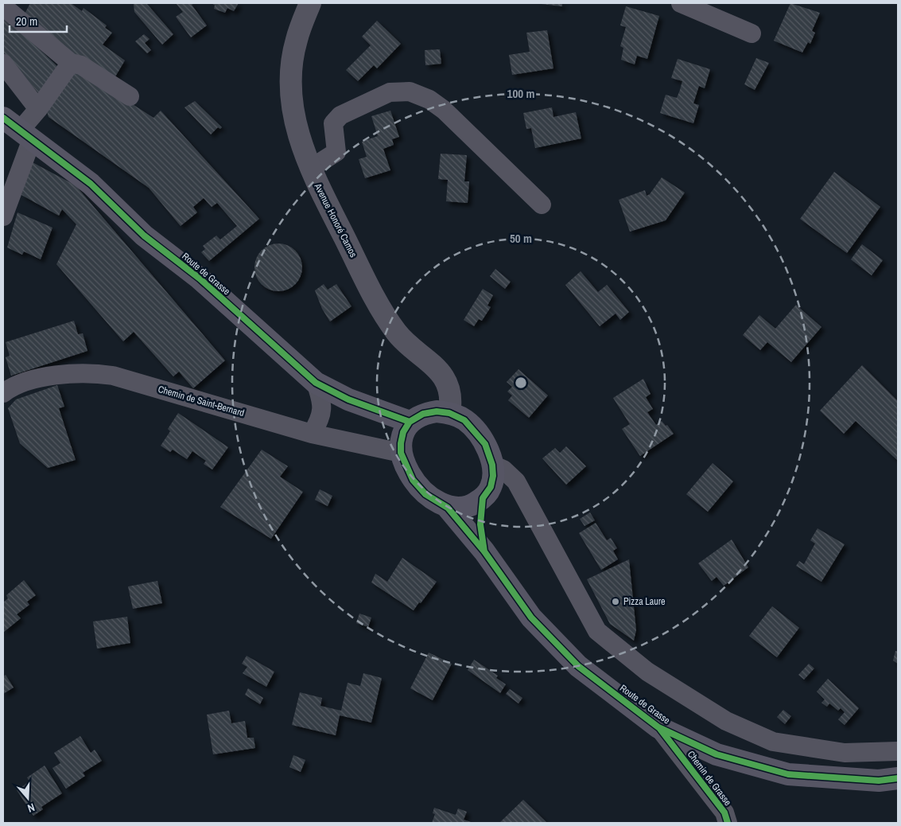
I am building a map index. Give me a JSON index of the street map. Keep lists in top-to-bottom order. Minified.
{"streets":{"main road":["Route de Grasse"],"street":["Avenue Honoré Camos","Chemin de Saint-Bernard","Chemin de Grasse"]},"crossings":[["Avenue Honoré Camos","Route de Grasse"],["Avenue Honoré Camos","Chemin de Saint-Bernard"],["Route de Grasse","Chemin de Saint-Bernard"],["Route de Grasse","Chemin de Grasse"]],"places":["Pizza Laure"],"scale_bar":"20 m","north":"bottom","rings":["100 m","50 m"]}
